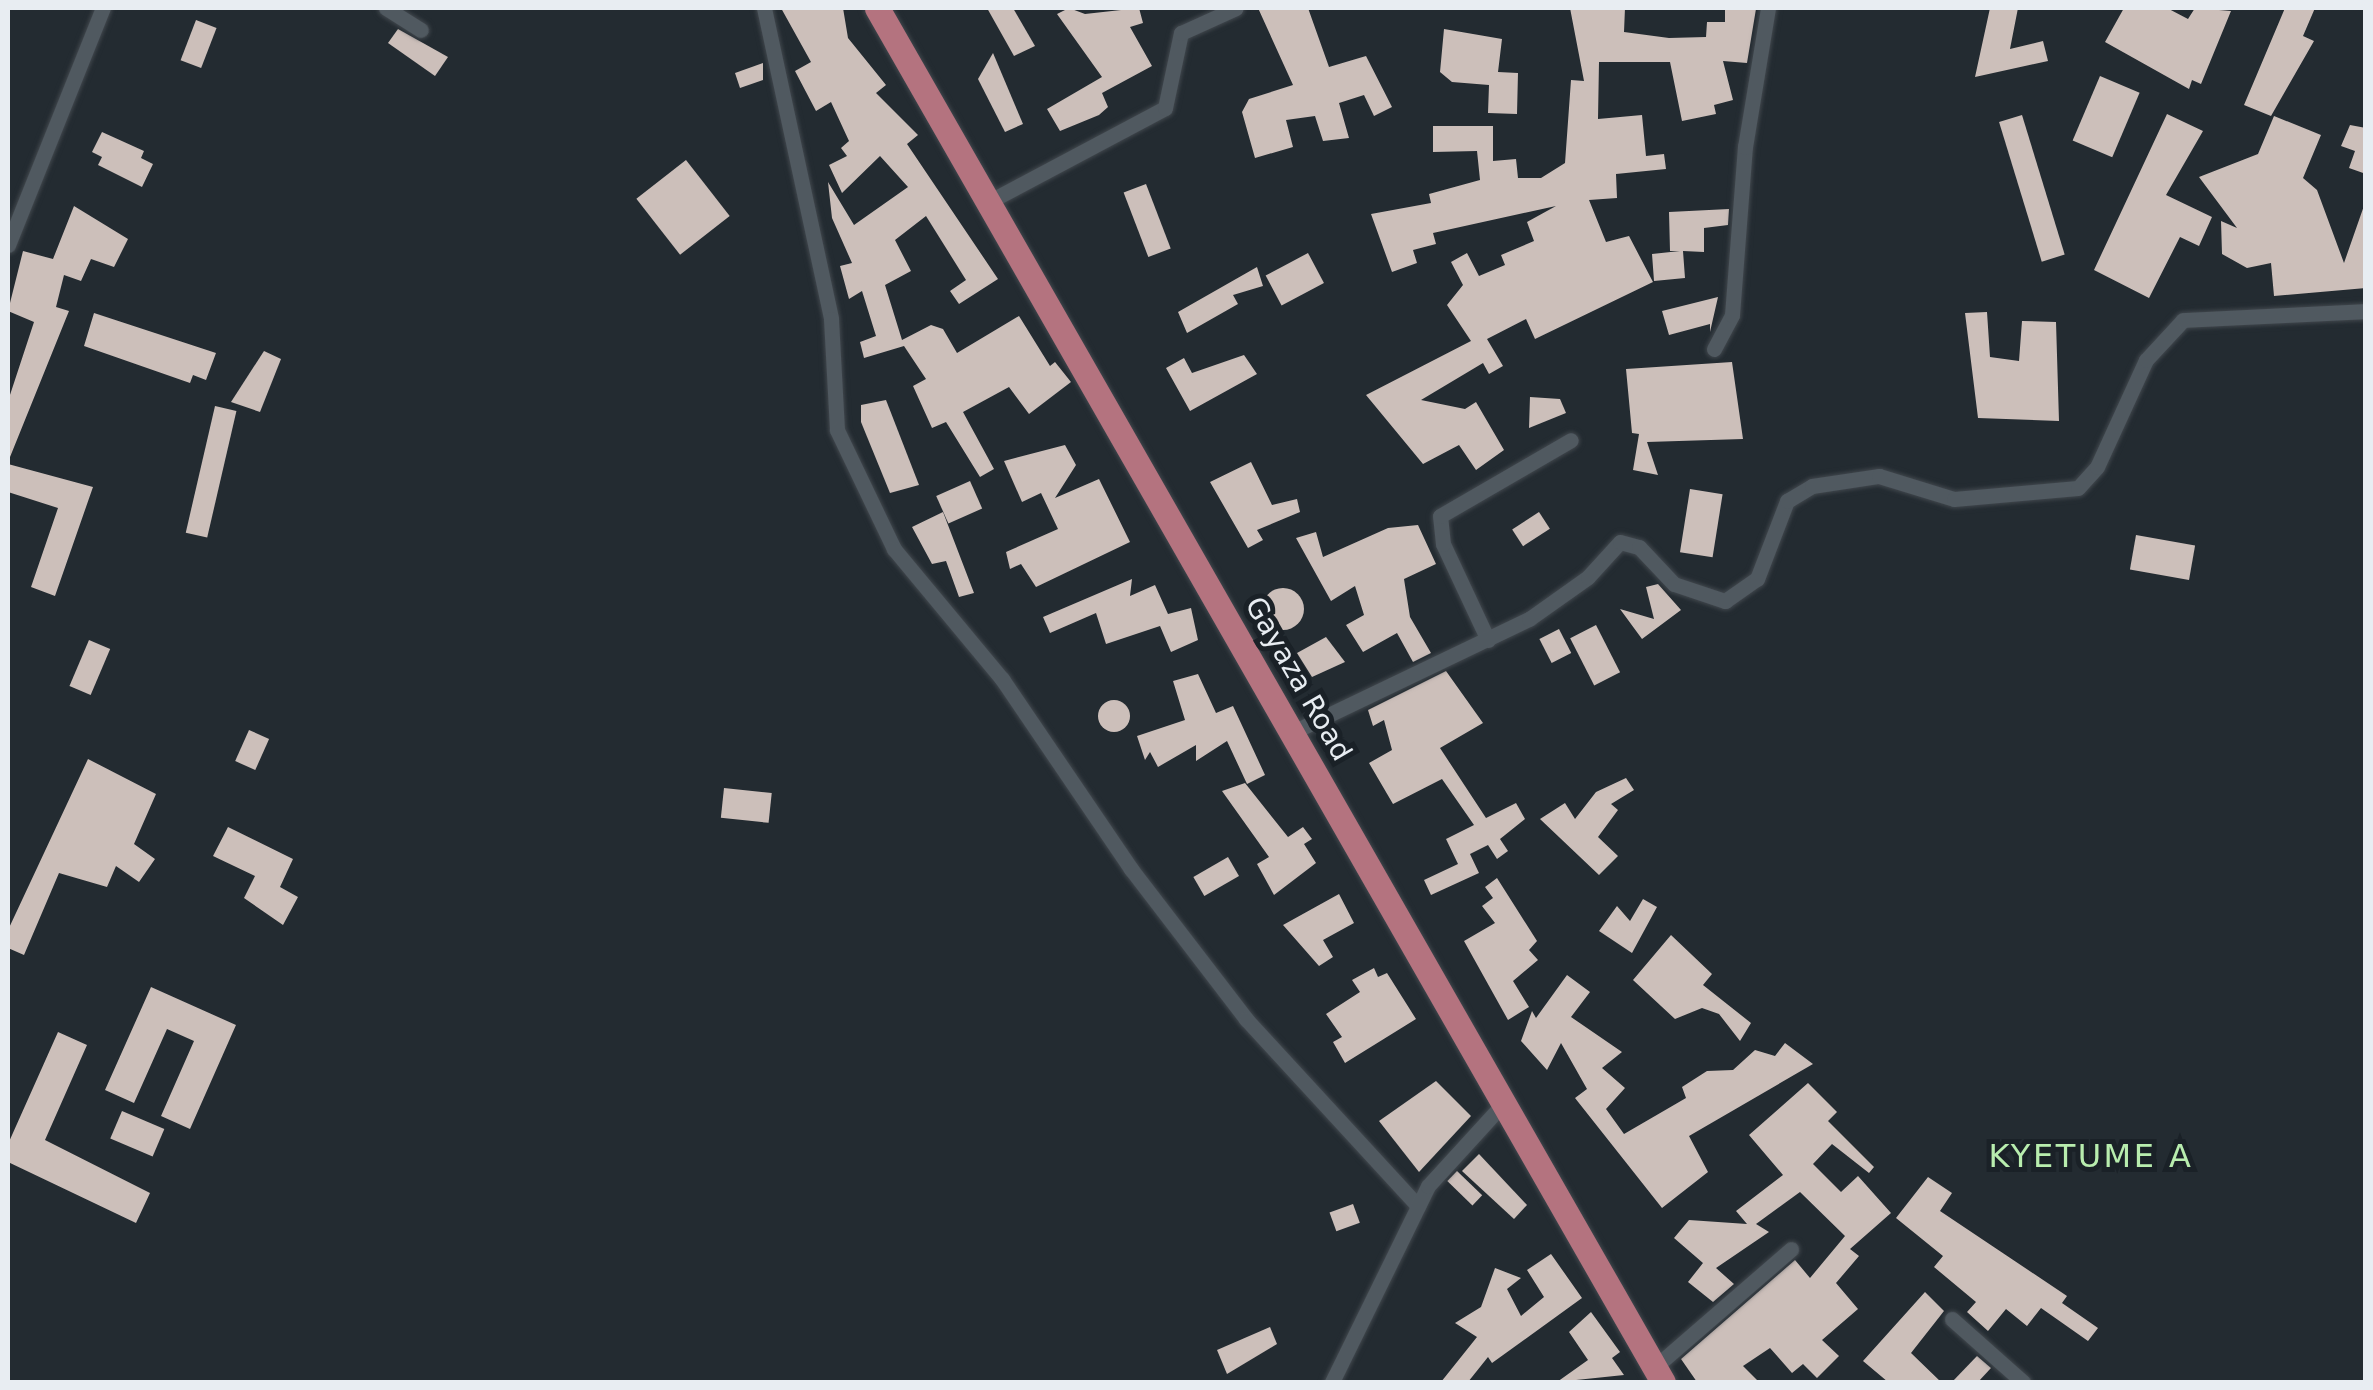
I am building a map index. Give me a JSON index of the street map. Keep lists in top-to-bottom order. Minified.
{"streets":{"main road":["Gayaza Road"]},"districts":["KYETUME A"]}
